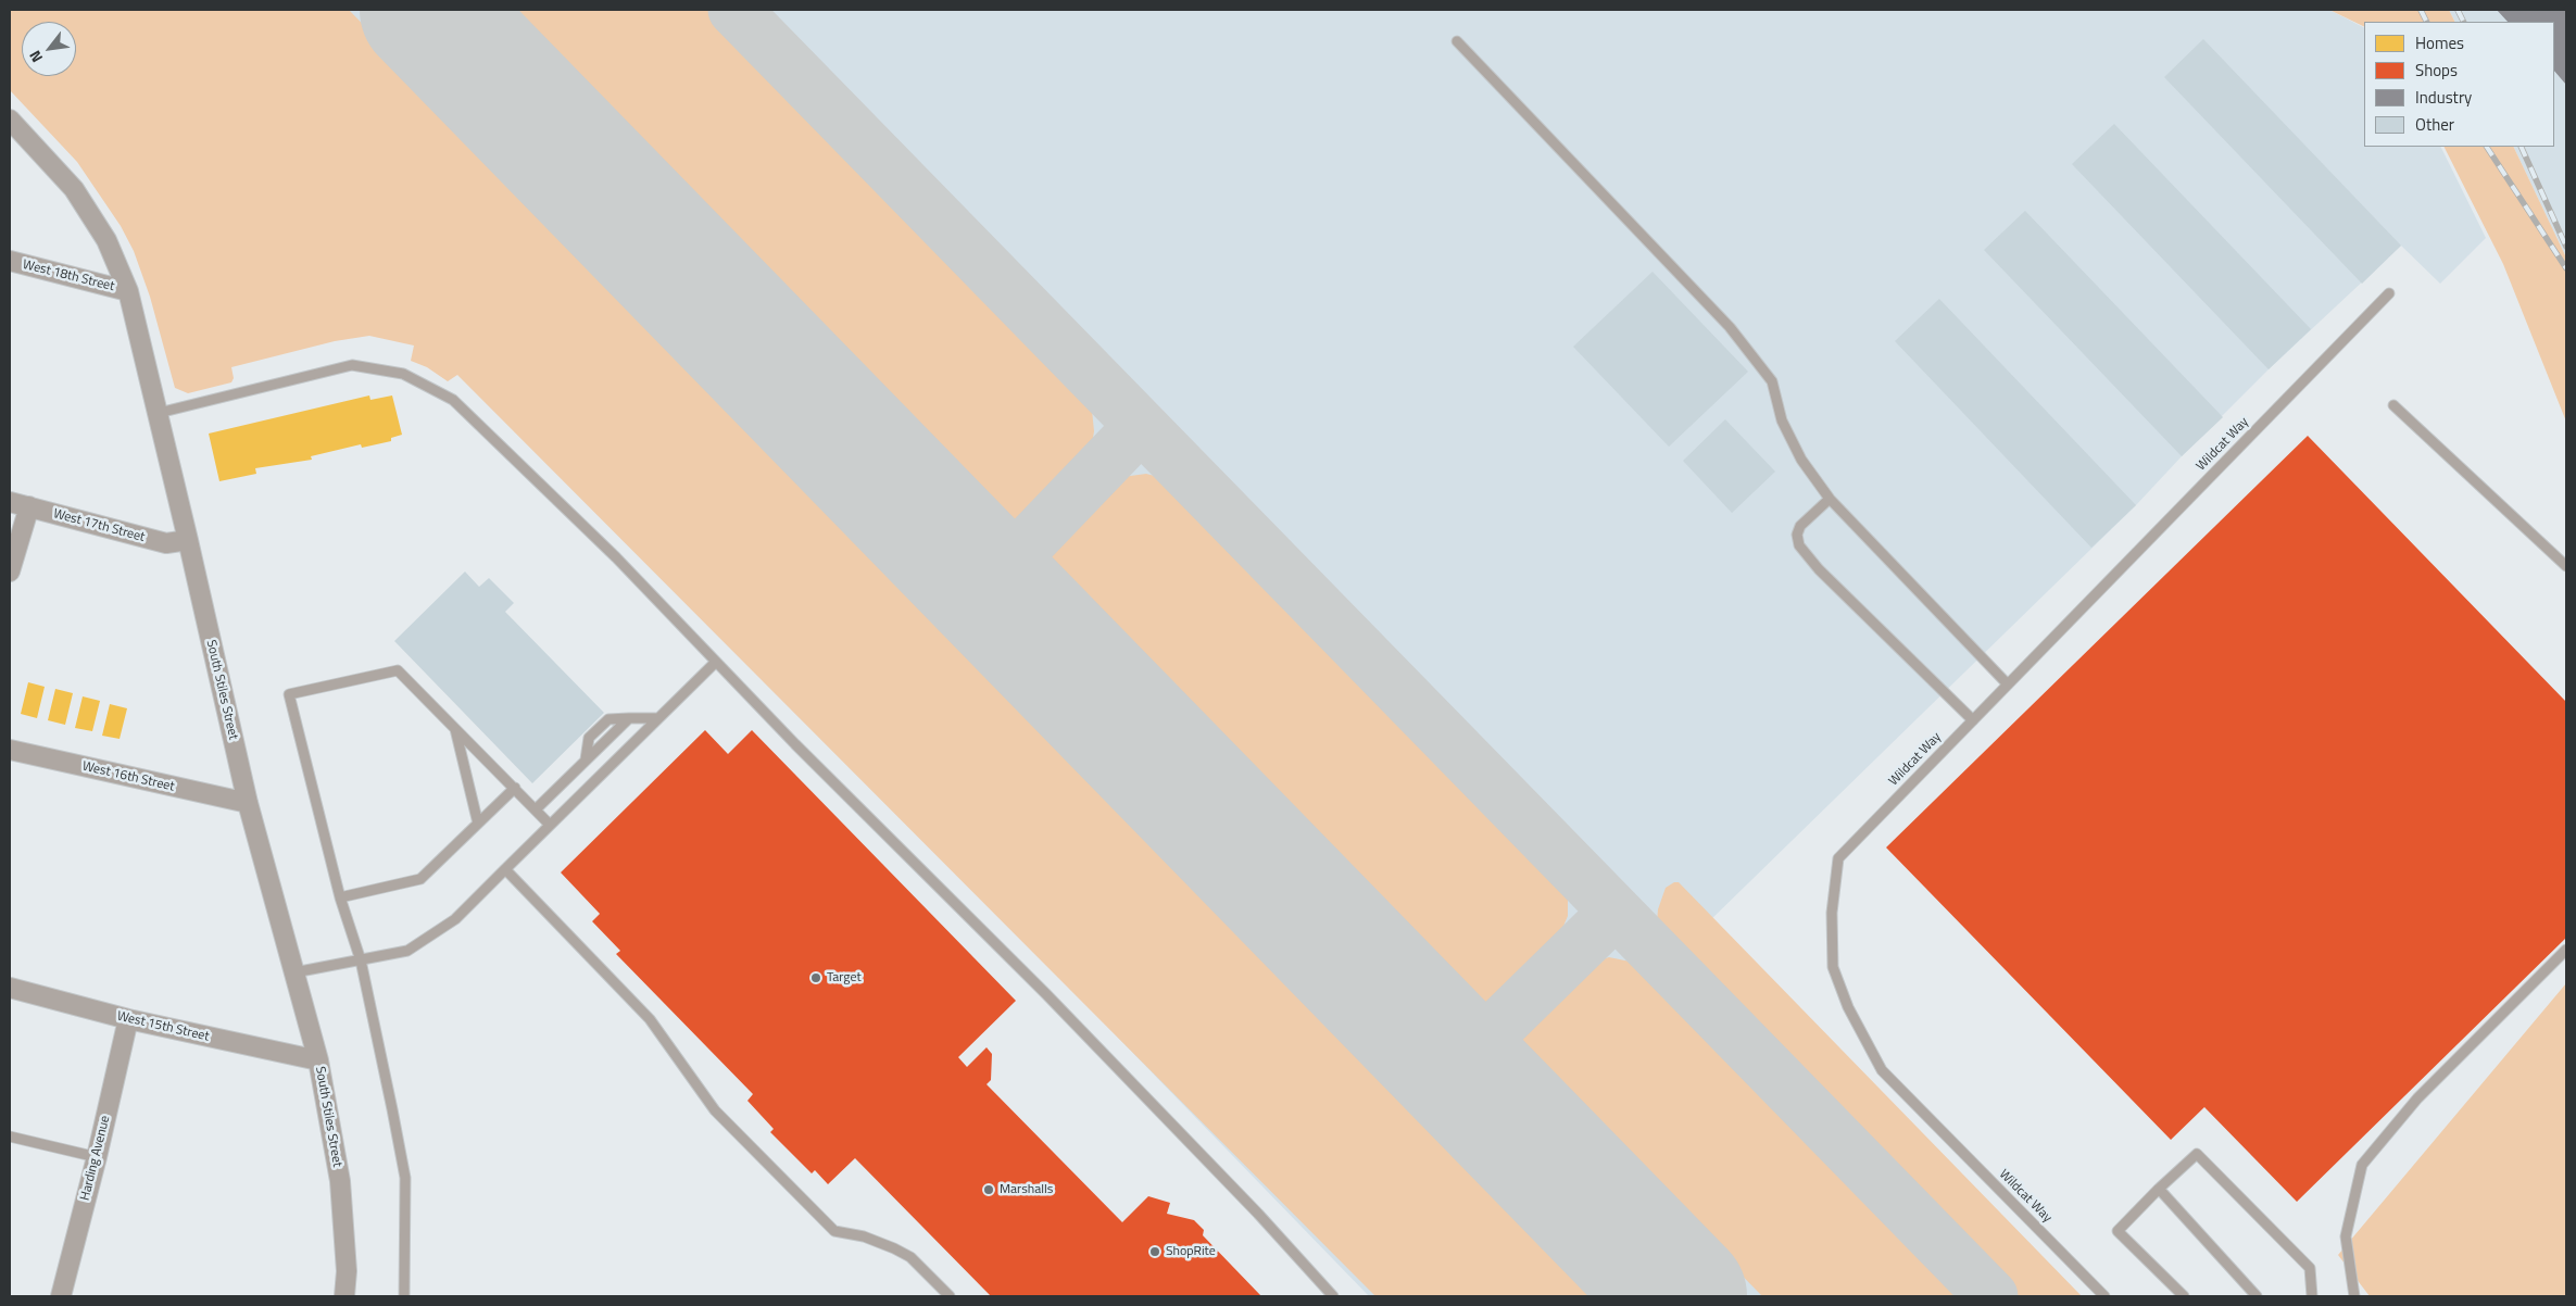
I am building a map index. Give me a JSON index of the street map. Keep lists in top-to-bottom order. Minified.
{"streets":{"street":["West 18th Street","West 17th Street","South Stiles Street","West 16th Street","West 15th Street","Harding Avenue"],"lane":["Wildcat Way"]},"crossings":[["West 18th Street","South Stiles Street"],["West 17th Street","South Stiles Street"],["South Stiles Street","West 16th Street"],["South Stiles Street","West 15th Street"],["West 15th Street","Harding Avenue"]],"places":["Target","Marshalls","ShopRite"],"legend":["Homes","Shops","Industry","Other"],"north":"bottom left"}
